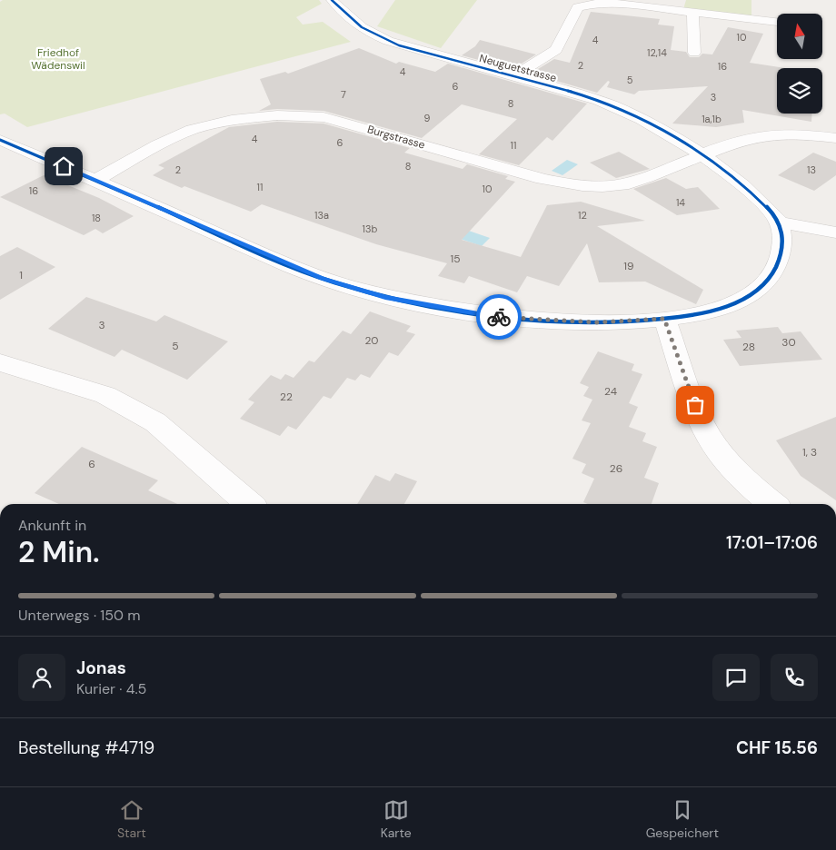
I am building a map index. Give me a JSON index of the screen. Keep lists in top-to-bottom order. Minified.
{"streets":{"street":["Neuguetstrasse","Burgstrasse"]},"crossings":[["Neuguetstrasse","Burgstrasse"]],"parks":["Friedhof Wädenswil"],"house_numbers":["10","4","12,14","2","16","4","5","6","7","3","8","9","1a,1b","4","6","11","8","2","13","11","10","16","14","13a","12","18","13b","15","19","1","3","20","30","5","28","24","22","1, 3","6","26"],"north":"top","page":{"heading":["2 Min.","Ankunft in","17:01–17:06"],"panel":["Jonas","Kurier · 4.5","Bestellung #4719","CHF 15.56"],"bar":"Unterwegs · 150 m","tabs":["Start","Karte","Gespeichert"]}}
